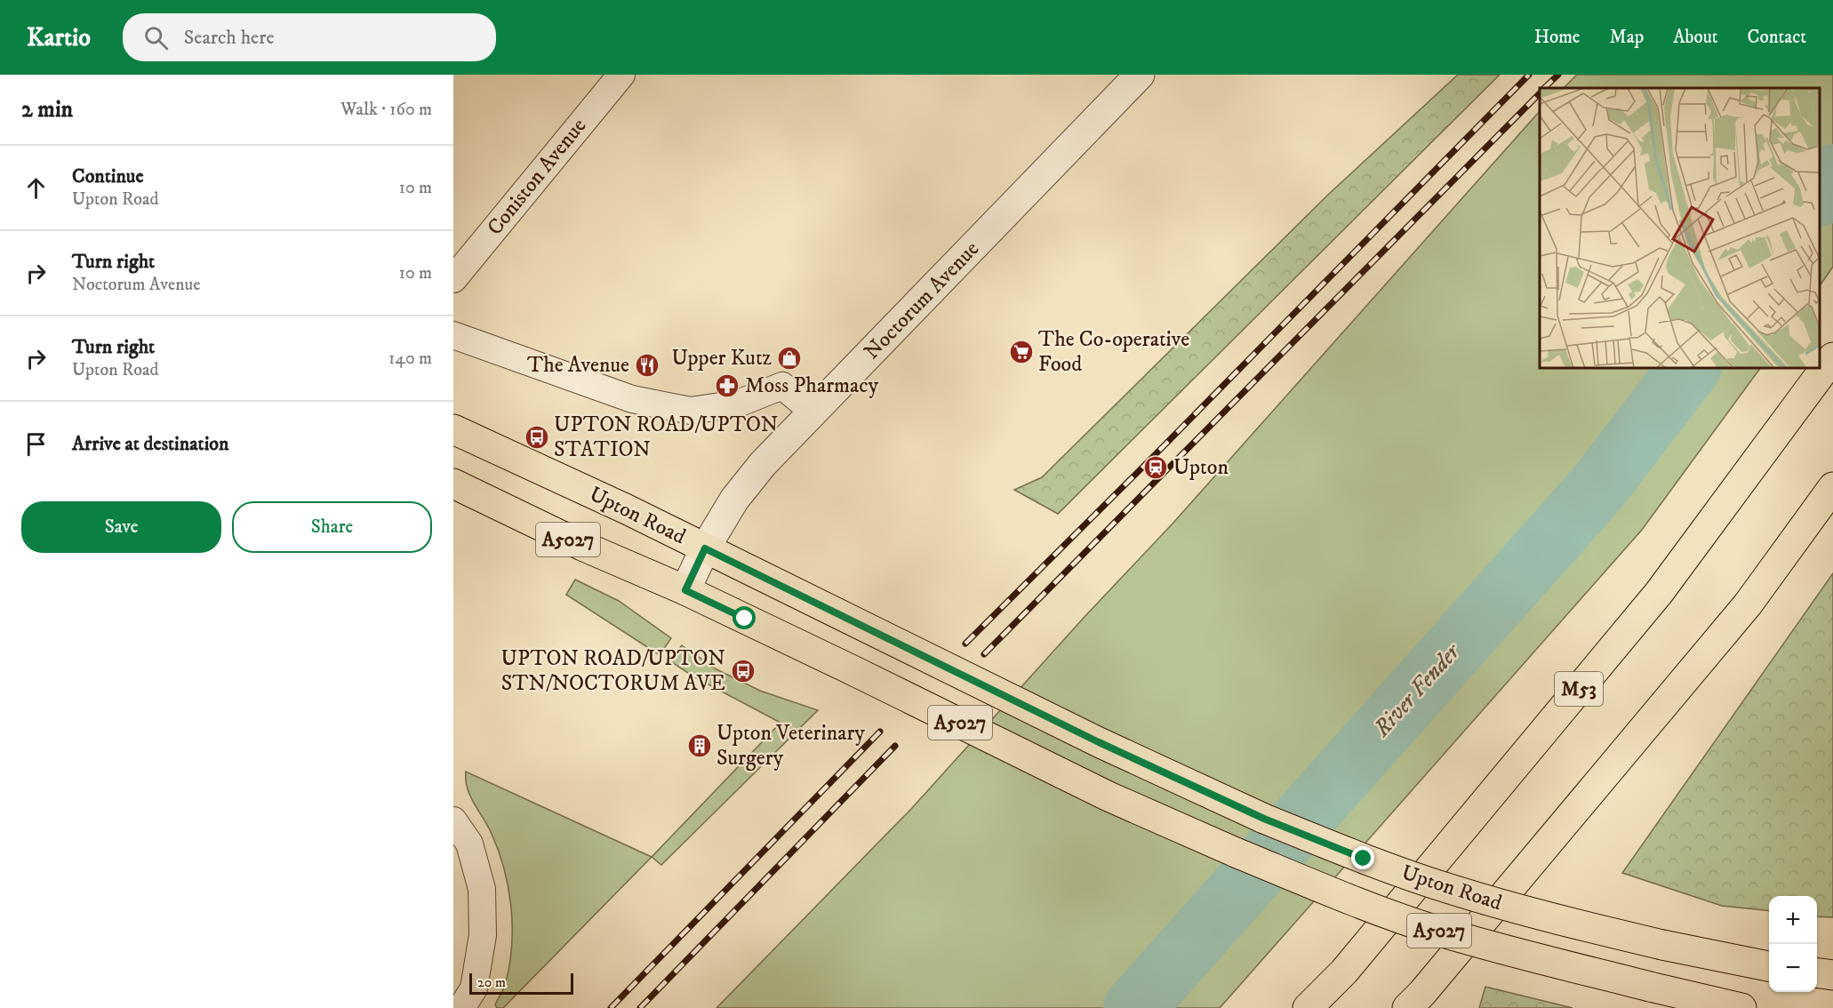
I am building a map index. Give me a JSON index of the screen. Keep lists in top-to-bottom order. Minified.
{"streets":{"main road":["Upton Road","A5027","M53"],"street":["Coniston Avenue","Noctorum Avenue"]},"crossings":[["Noctorum Avenue","Upton Road"]],"water":["River Fender"],"places":{"supermarket":["The Co-operative Food"],"shop":["Upper Kutz"],"restaurant":["The Avenue"],"pharmacy":["Moss Pharmacy"],"bus stop":["UPTON ROAD/UPTON STATION","UPTON ROAD/UPTON STN/NOCTORUM AVE"],"station":["Upton"],"building":["Upton Veterinary Surgery"]},"scale_bar":"20 m","page":{"header":"Kartio","search":"Search here","nav":["Home","Map","About","Contact"],"heading":["2 min","Walk · 160 m"],"list":[["Continue","Upton Road","10 m"],["Turn right","Noctorum Avenue","10 m"],["Turn right","Upton Road","140 m"],"Arrive at destination"],"buttons":["Save","Share"],"map_buttons":["+","−"],"scale":"20 m"}}
